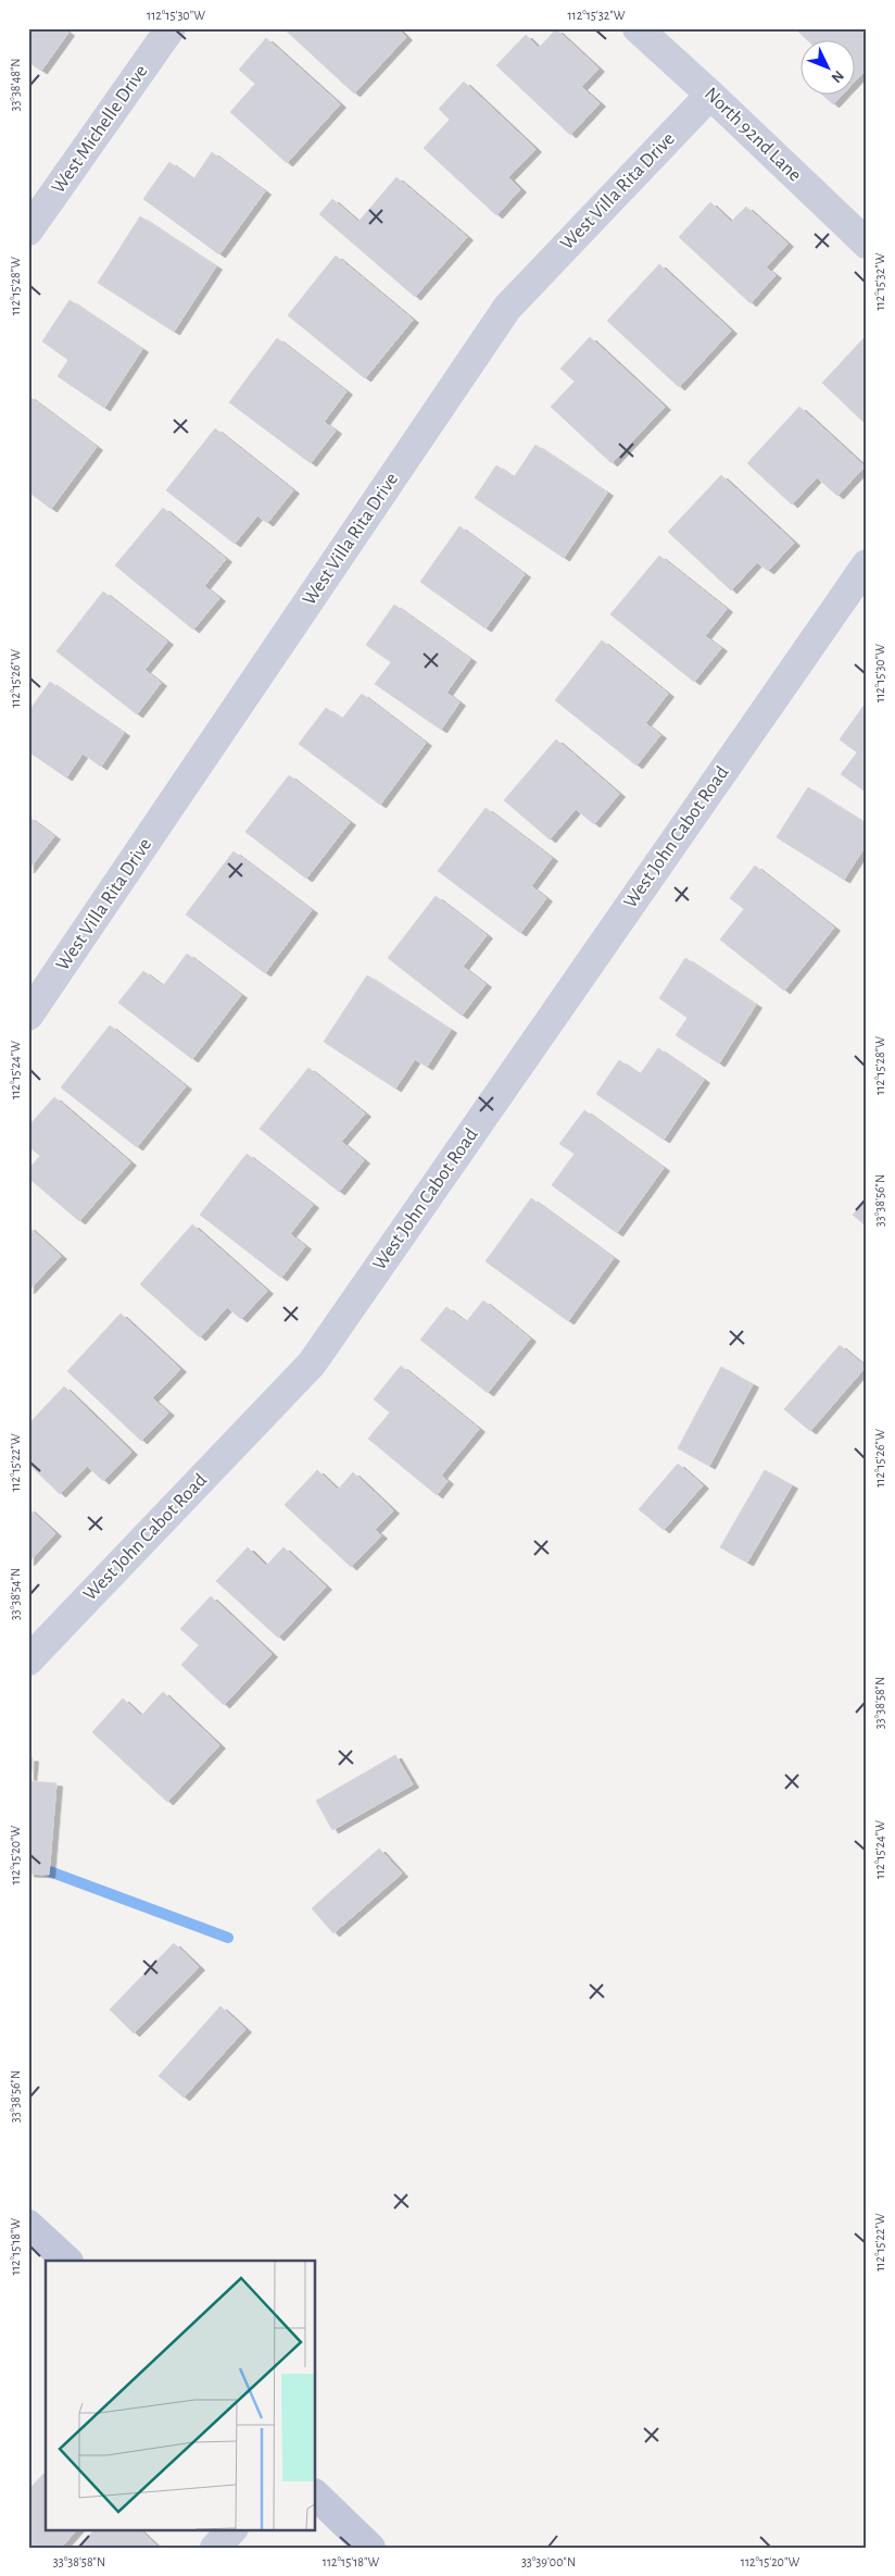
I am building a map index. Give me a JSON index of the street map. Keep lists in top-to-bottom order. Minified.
{"streets":{"street":["West Michelle Drive","North 92nd Lane","West Villa Rita Drive","West John Cabot Road"]},"crossings":[["North 92nd Lane","West Villa Rita Drive"]],"north":"bottom right","coordinates":["112°15'30\"W","112°15'32\"W","33°38'48\"N","112°15'28\"W","112°15'26\"W","112°15'24\"W","33°38'56\"N","112°15'22\"W","33°38'54\"N","33°38'58\"N","112°15'20\"W","112°15'18\"W","33°39'00\"N"]}
